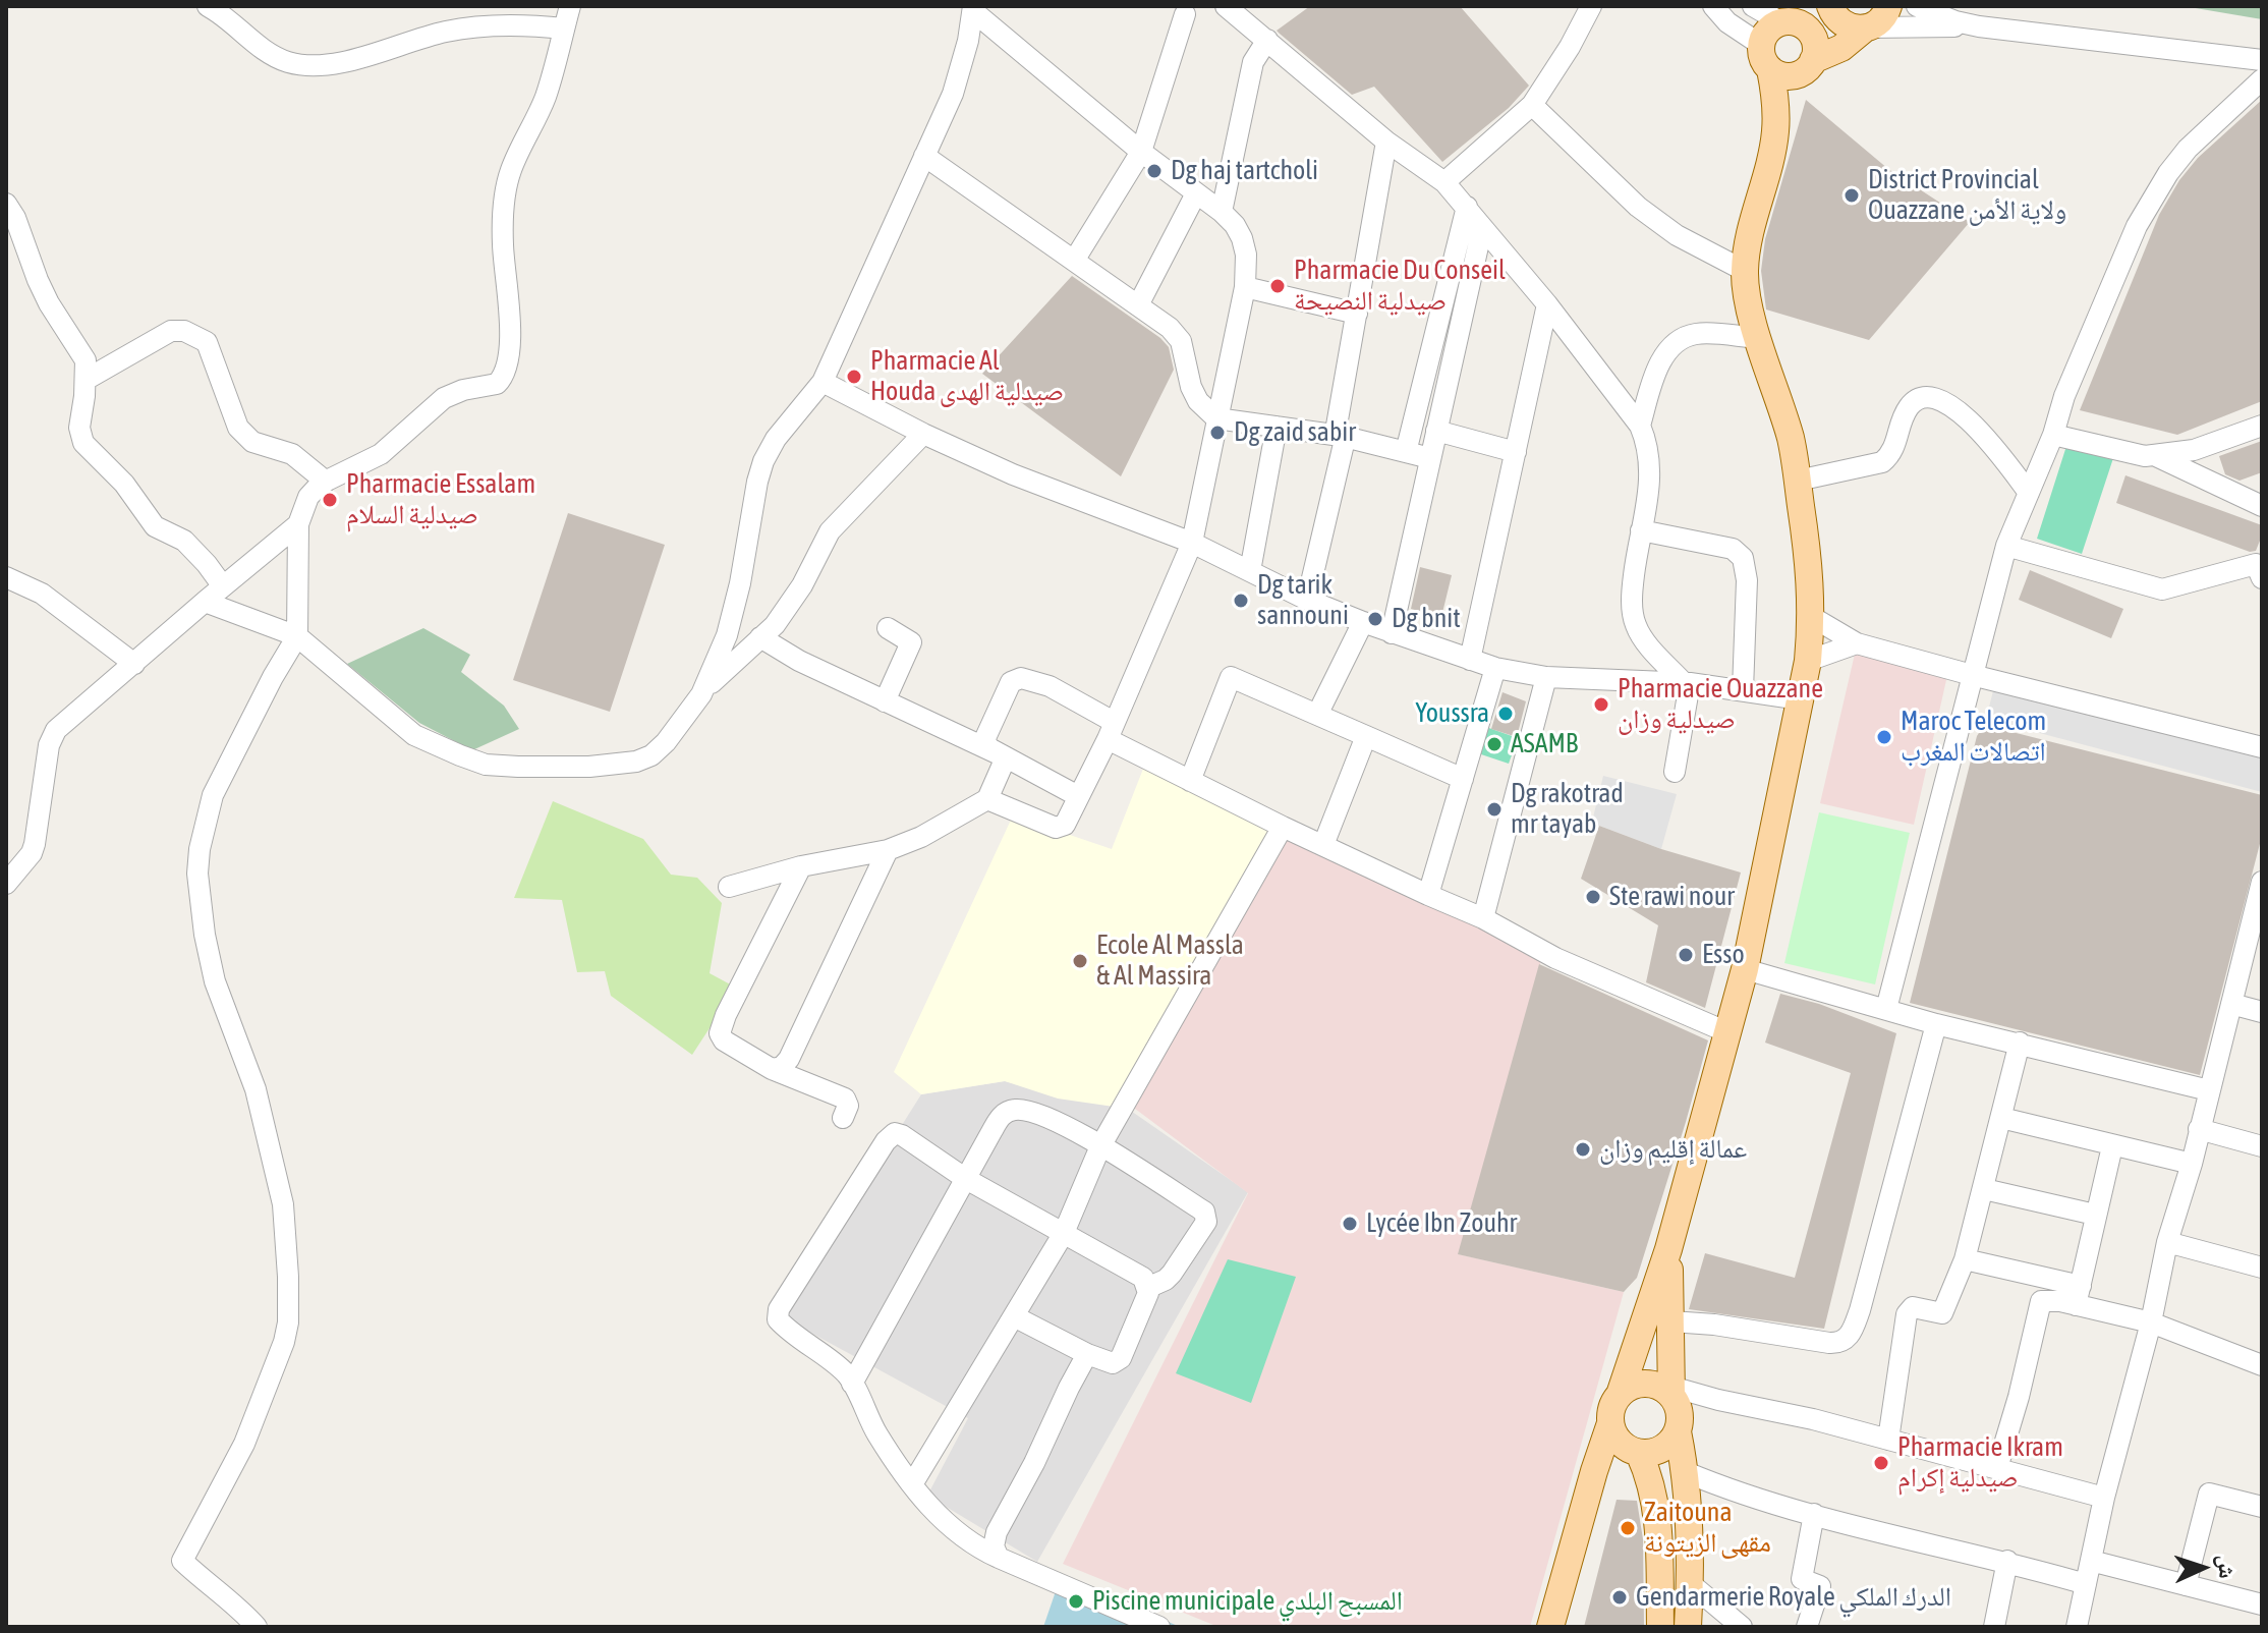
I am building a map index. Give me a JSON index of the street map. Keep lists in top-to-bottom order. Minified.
{"places":["Dg haj tartcholi","District Provincial Ouazzane ولاية الأمن","Pharmacie Du Conseil صيدلية النصيحة","Pharmacie Al Houda صيدلية الهدى","Dg zaid sabir","Pharmacie Essalam صيدلية السلام","Dg tarik sannouni","Dg bnit","Pharmacie Ouazzane صيدلية وزان","Youssra","Maroc Telecom اتصالات المغرب","ASAMB","Dg rakotrad mr tayab","Ste rawi nour","Esso","Ecole Al Massla & Al Massira","عمالة إقليم وزان","Lycée Ibn Zouhr","Pharmacie Ikram صيدلية إكرام","Zaitouna مقهى الزيتونة","Gendarmerie Royale الدرك الملكي","Piscine municipale المسبح البلدي"],"north":"right"}
